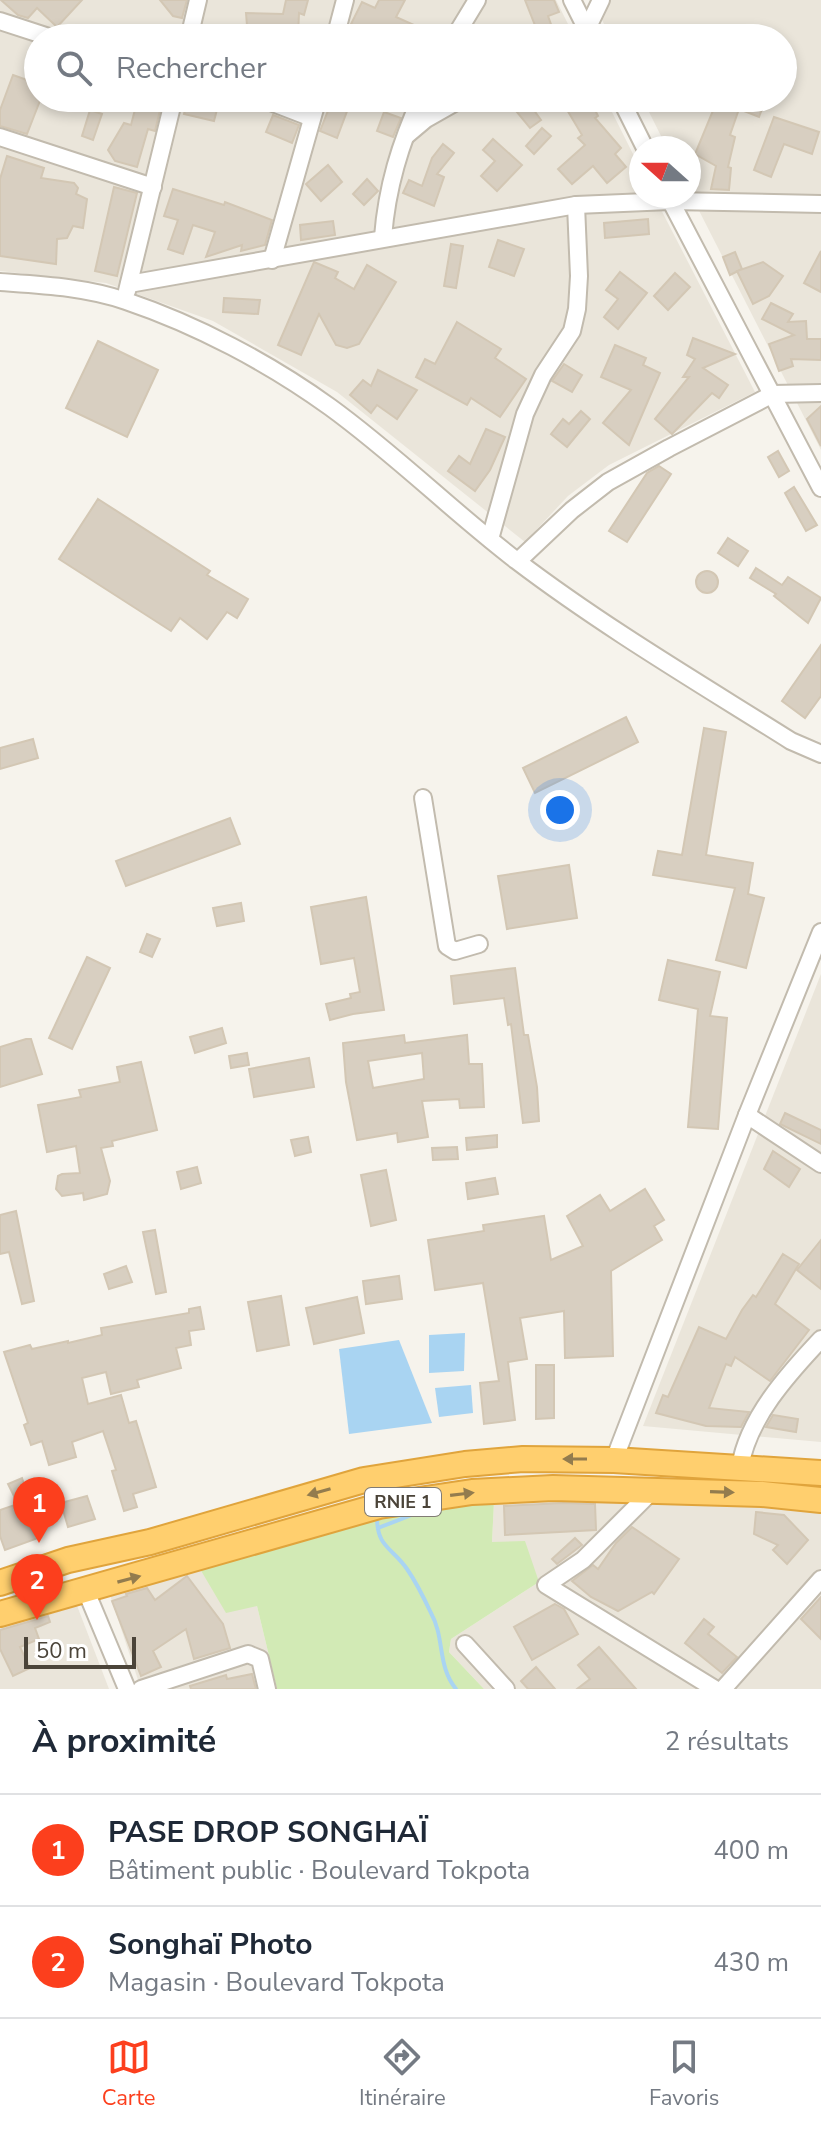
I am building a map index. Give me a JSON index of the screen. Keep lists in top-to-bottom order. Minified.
{"streets":{"highway":["RNIE 1"]},"scale_bar":"50 m","north":"left","page":{"search":"Rechercher","pins":["1","2"],"scale":"50 m","heading":["À proximité","2 résultats"],"list":[{"mark":"1","name":"PASE DROP SONGHAÏ","note":"Bâtiment public · Boulevard Tokpota","value":"400 m"},{"mark":"2","name":"Songhaï Photo","note":"Magasin · Boulevard Tokpota","value":"430 m"}],"nav":["Carte","Itinéraire","Favoris"]}}
